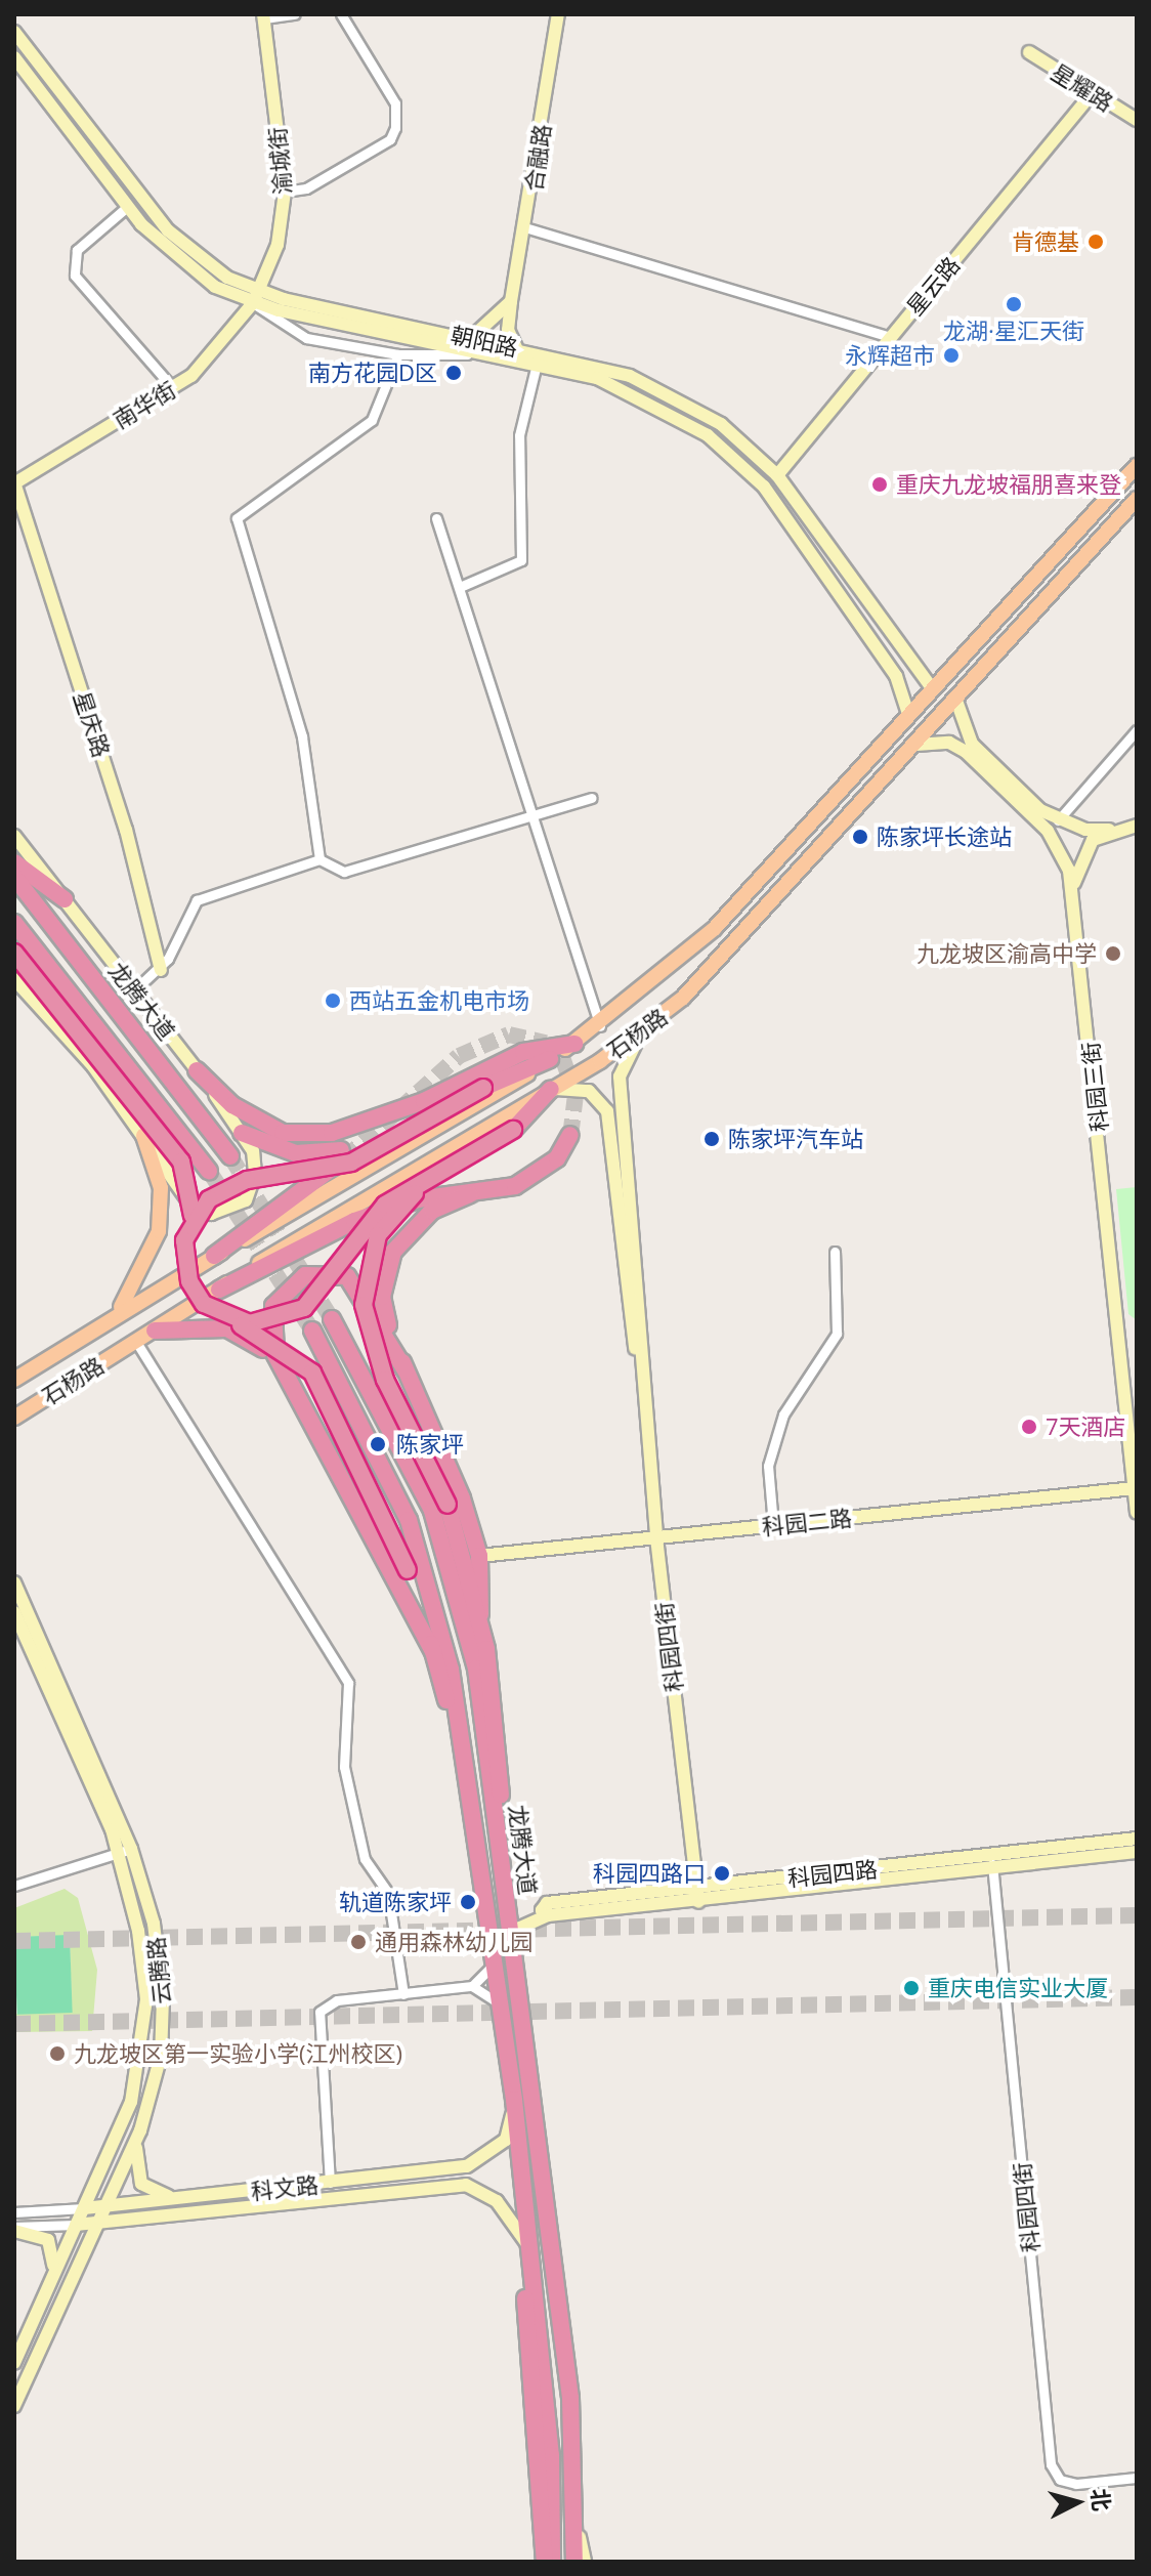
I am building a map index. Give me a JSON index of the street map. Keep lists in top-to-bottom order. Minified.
{"streets":{"highway":["龙腾大道"],"main road":["石杨路"],"street":["星耀路","合融路","渝城街","星云路","朝阳路","南华街","星庆路","科园三街","科园二路","科园四街","科园四路","云腾路","科文路"]},"crossings":[["星耀路","星云路"],["渝城街","朝阳路"],["渝城街","南华街"],["星云路","朝阳路"],["朝阳路","南华街"],["朝阳路","石杨路"],["南华街","星庆路"],["龙腾大道","科园四路"],["龙腾大道","科文路"],["石杨路","科园三街"],["石杨路","科园四街"],["科园三街","科园二路"],["科园二路","科园四街"],["科园四街","科园四路"],["云腾路","科文路"]],"places":["肯德基","龙湖·星汇天街","永辉超市","南方花园D区","重庆九龙坡福朋喜来登","陈家坪长途站","九龙坡区渝高中学","西站五金机电市场","陈家坪汽车站","7天酒店","陈家坪","科园四路口","轨道陈家坪","通用森林幼儿园","重庆电信实业大厦","九龙坡区第一实验小学(江州校区)"],"north":"right"}
